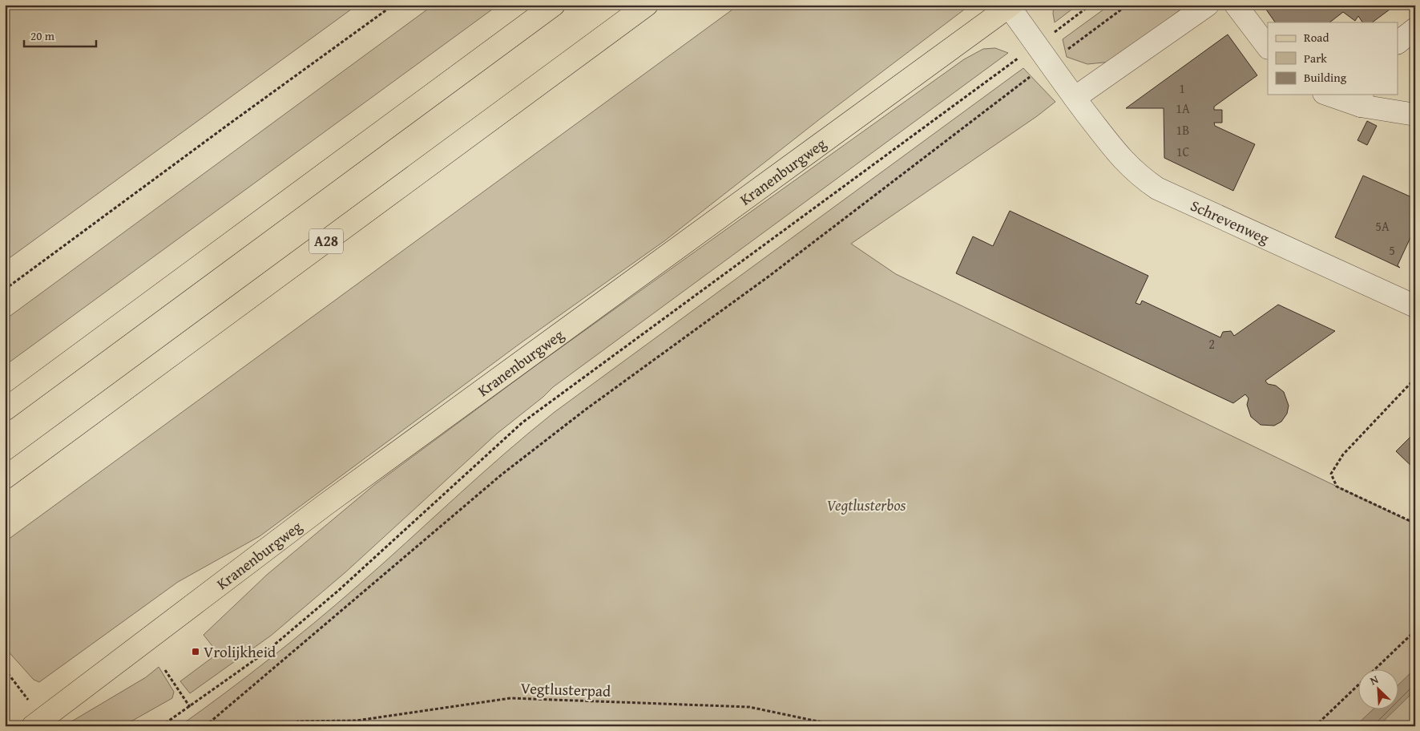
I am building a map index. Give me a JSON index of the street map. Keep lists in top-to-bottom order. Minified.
{"streets":{"main road":["Kranenburgweg","A28"],"street":["Schrevenweg"],"path":["Vegtlusterpad"]},"crossings":[["Kranenburgweg","Schrevenweg"]],"parks":["Vegtlusterbos"],"places":{"transit":["Vrolijkheid"]},"house_numbers":["1","1A","1B","1C","5A","5","2"],"legend":["Road","Park","Building"],"scale_bar":"20 m","north":"top left"}
